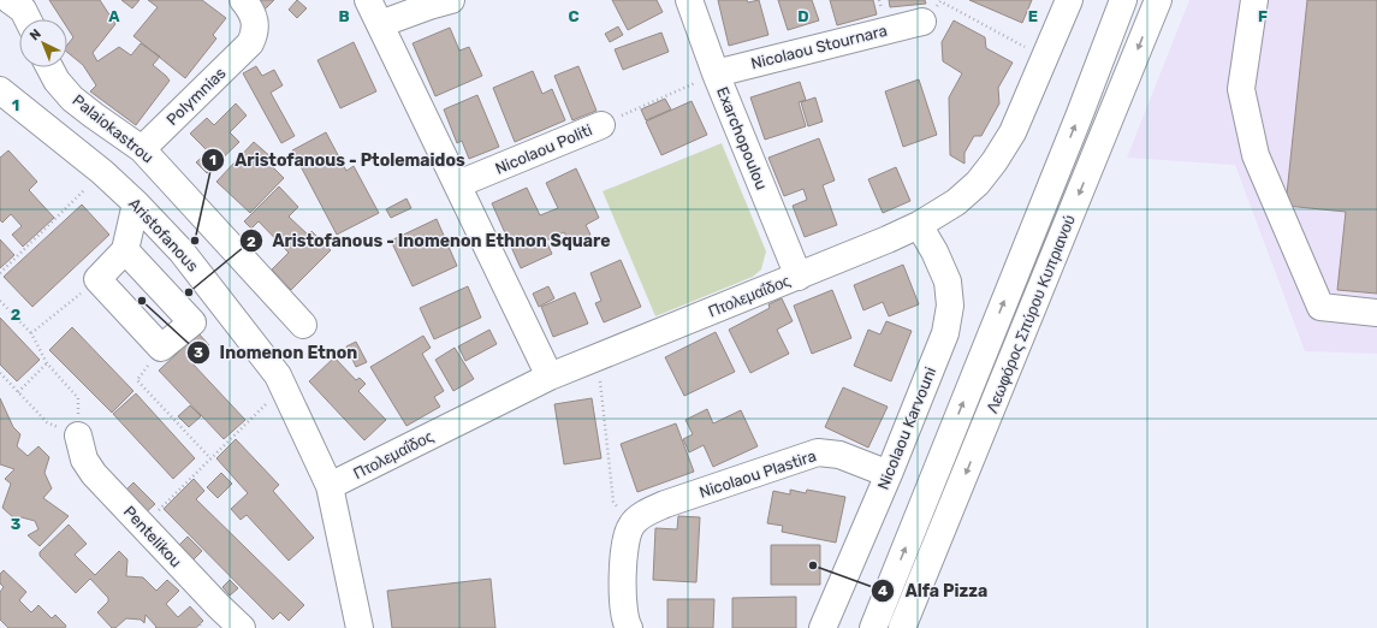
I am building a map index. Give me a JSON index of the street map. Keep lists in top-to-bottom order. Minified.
{"streets":{"street":["Nicolaou Stournara","Polymnias","Palaiokastrou","Exarchopoulou","Nicolaou Politi","Aristofanous","Πτολεμαΐδος","Λεωφόρος Σπύρου Κυπριανού","Nicolaou Karvouni","Nicolaou Plastira","Pentelikou"]},"crossings":[["Nicolaou Stournara","Exarchopoulou"],["Polymnias","Palaiokastrou"],["Exarchopoulou","Πτολεμαΐδος"],["Aristofanous","Πτολεμαΐδος"],["Πτολεμαΐδος","Nicolaou Karvouni"],["Nicolaou Karvouni","Nicolaou Plastira"]],"places":["Aristofanous - Ptolemaidos","Aristofanous - Inomenon Ethnon Square","Inomenon Etnon","Alfa Pizza"],"north":"top left","grid":{"columns":["A","B","C","D","E","F"],"rows":["1","2","3"]}}
